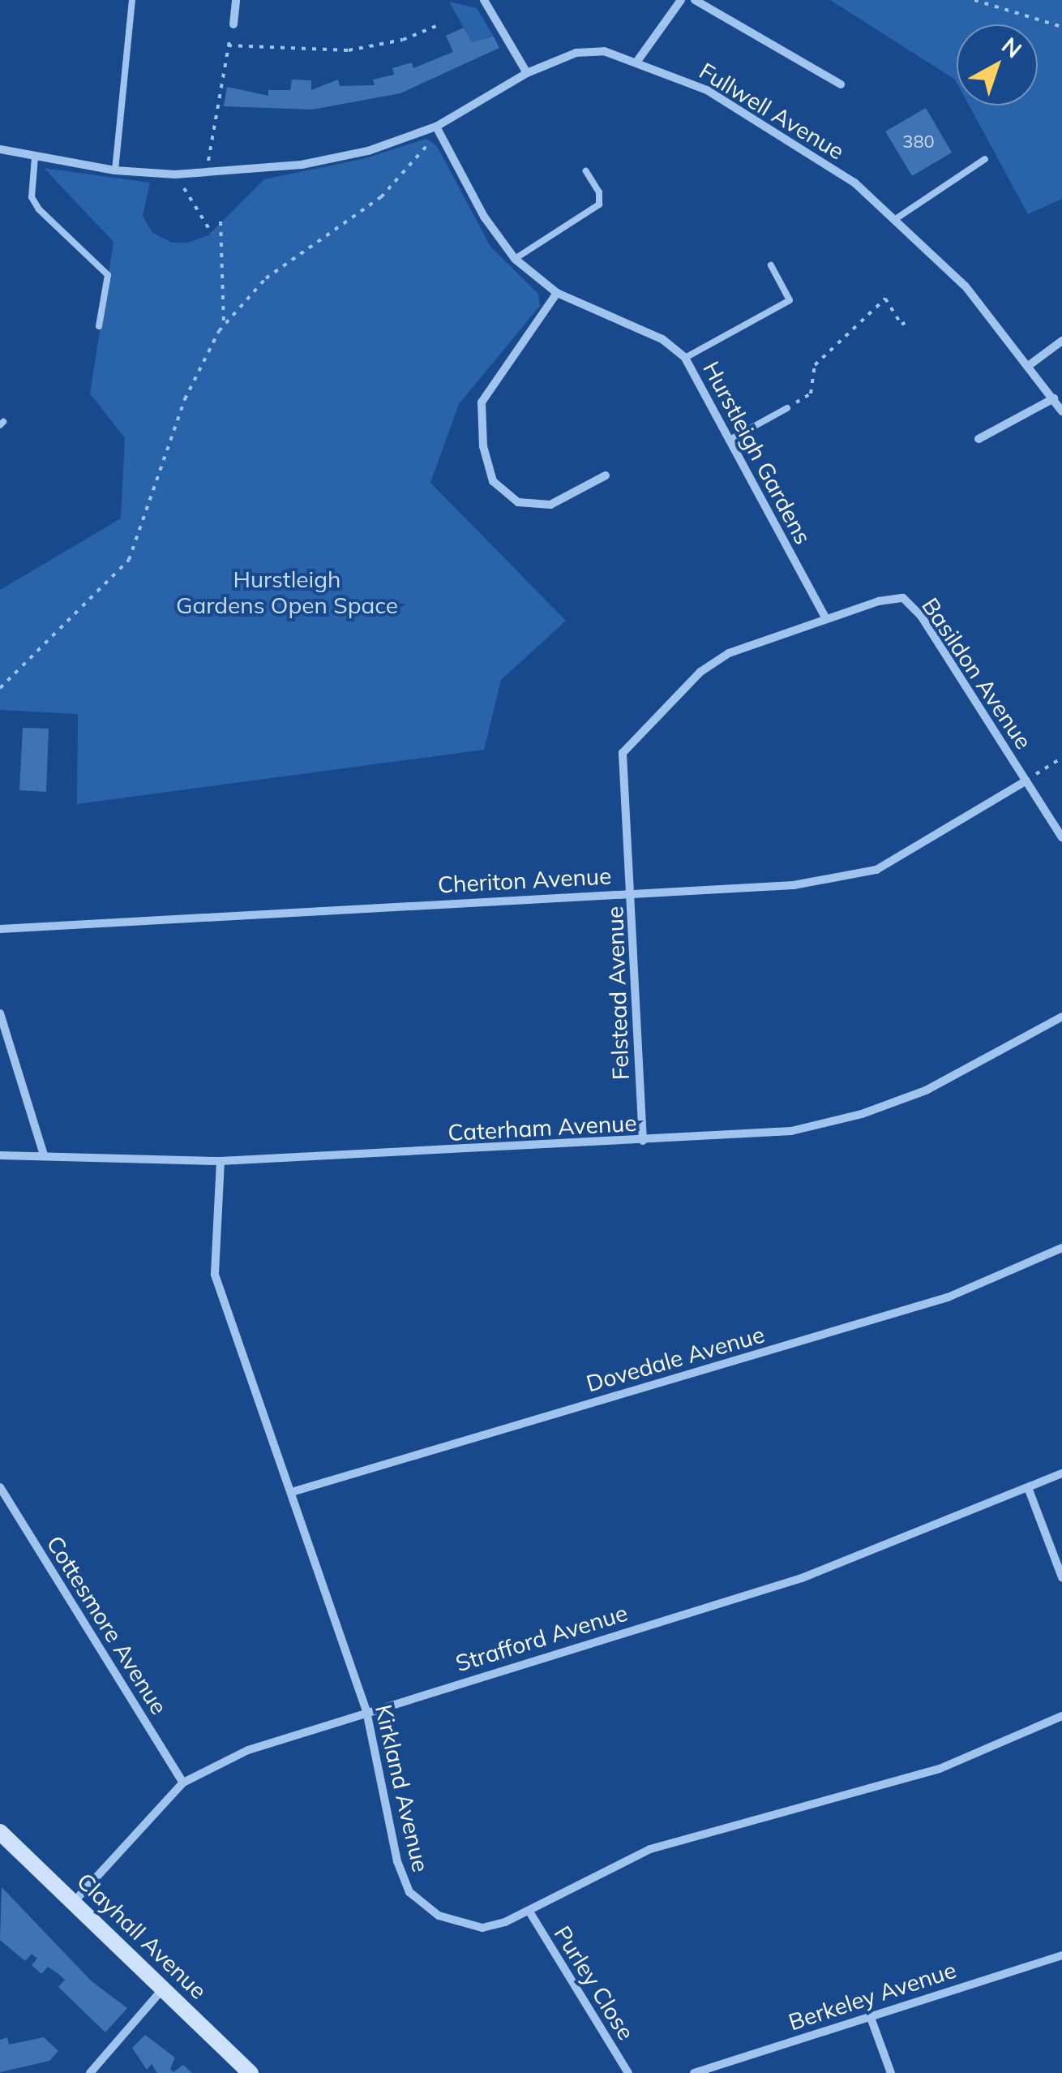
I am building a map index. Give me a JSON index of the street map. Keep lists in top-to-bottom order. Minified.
{"streets":{"street":["Fullwell Avenue","Hurstleigh Gardens","Basildon Avenue","Cheriton Avenue","Felstead Avenue","Caterham Avenue","Dovedale Avenue","Cottesmore Avenue","Strafford Avenue","Kirkland Avenue","Clayhall Avenue","Purley Close","Berkeley Avenue"]},"crossings":[["Fullwell Avenue","Hurstleigh Gardens"],["Hurstleigh Gardens","Basildon Avenue"],["Hurstleigh Gardens","Felstead Avenue"],["Basildon Avenue","Cheriton Avenue"],["Basildon Avenue","Felstead Avenue"],["Cheriton Avenue","Felstead Avenue"],["Felstead Avenue","Caterham Avenue"],["Caterham Avenue","Kirkland Avenue"],["Dovedale Avenue","Kirkland Avenue"],["Cottesmore Avenue","Strafford Avenue"],["Strafford Avenue","Kirkland Avenue"],["Strafford Avenue","Clayhall Avenue"],["Kirkland Avenue","Purley Close"]],"parks":["Hurstleigh Gardens Open Space"],"house_numbers":["380"],"north":"top right"}
